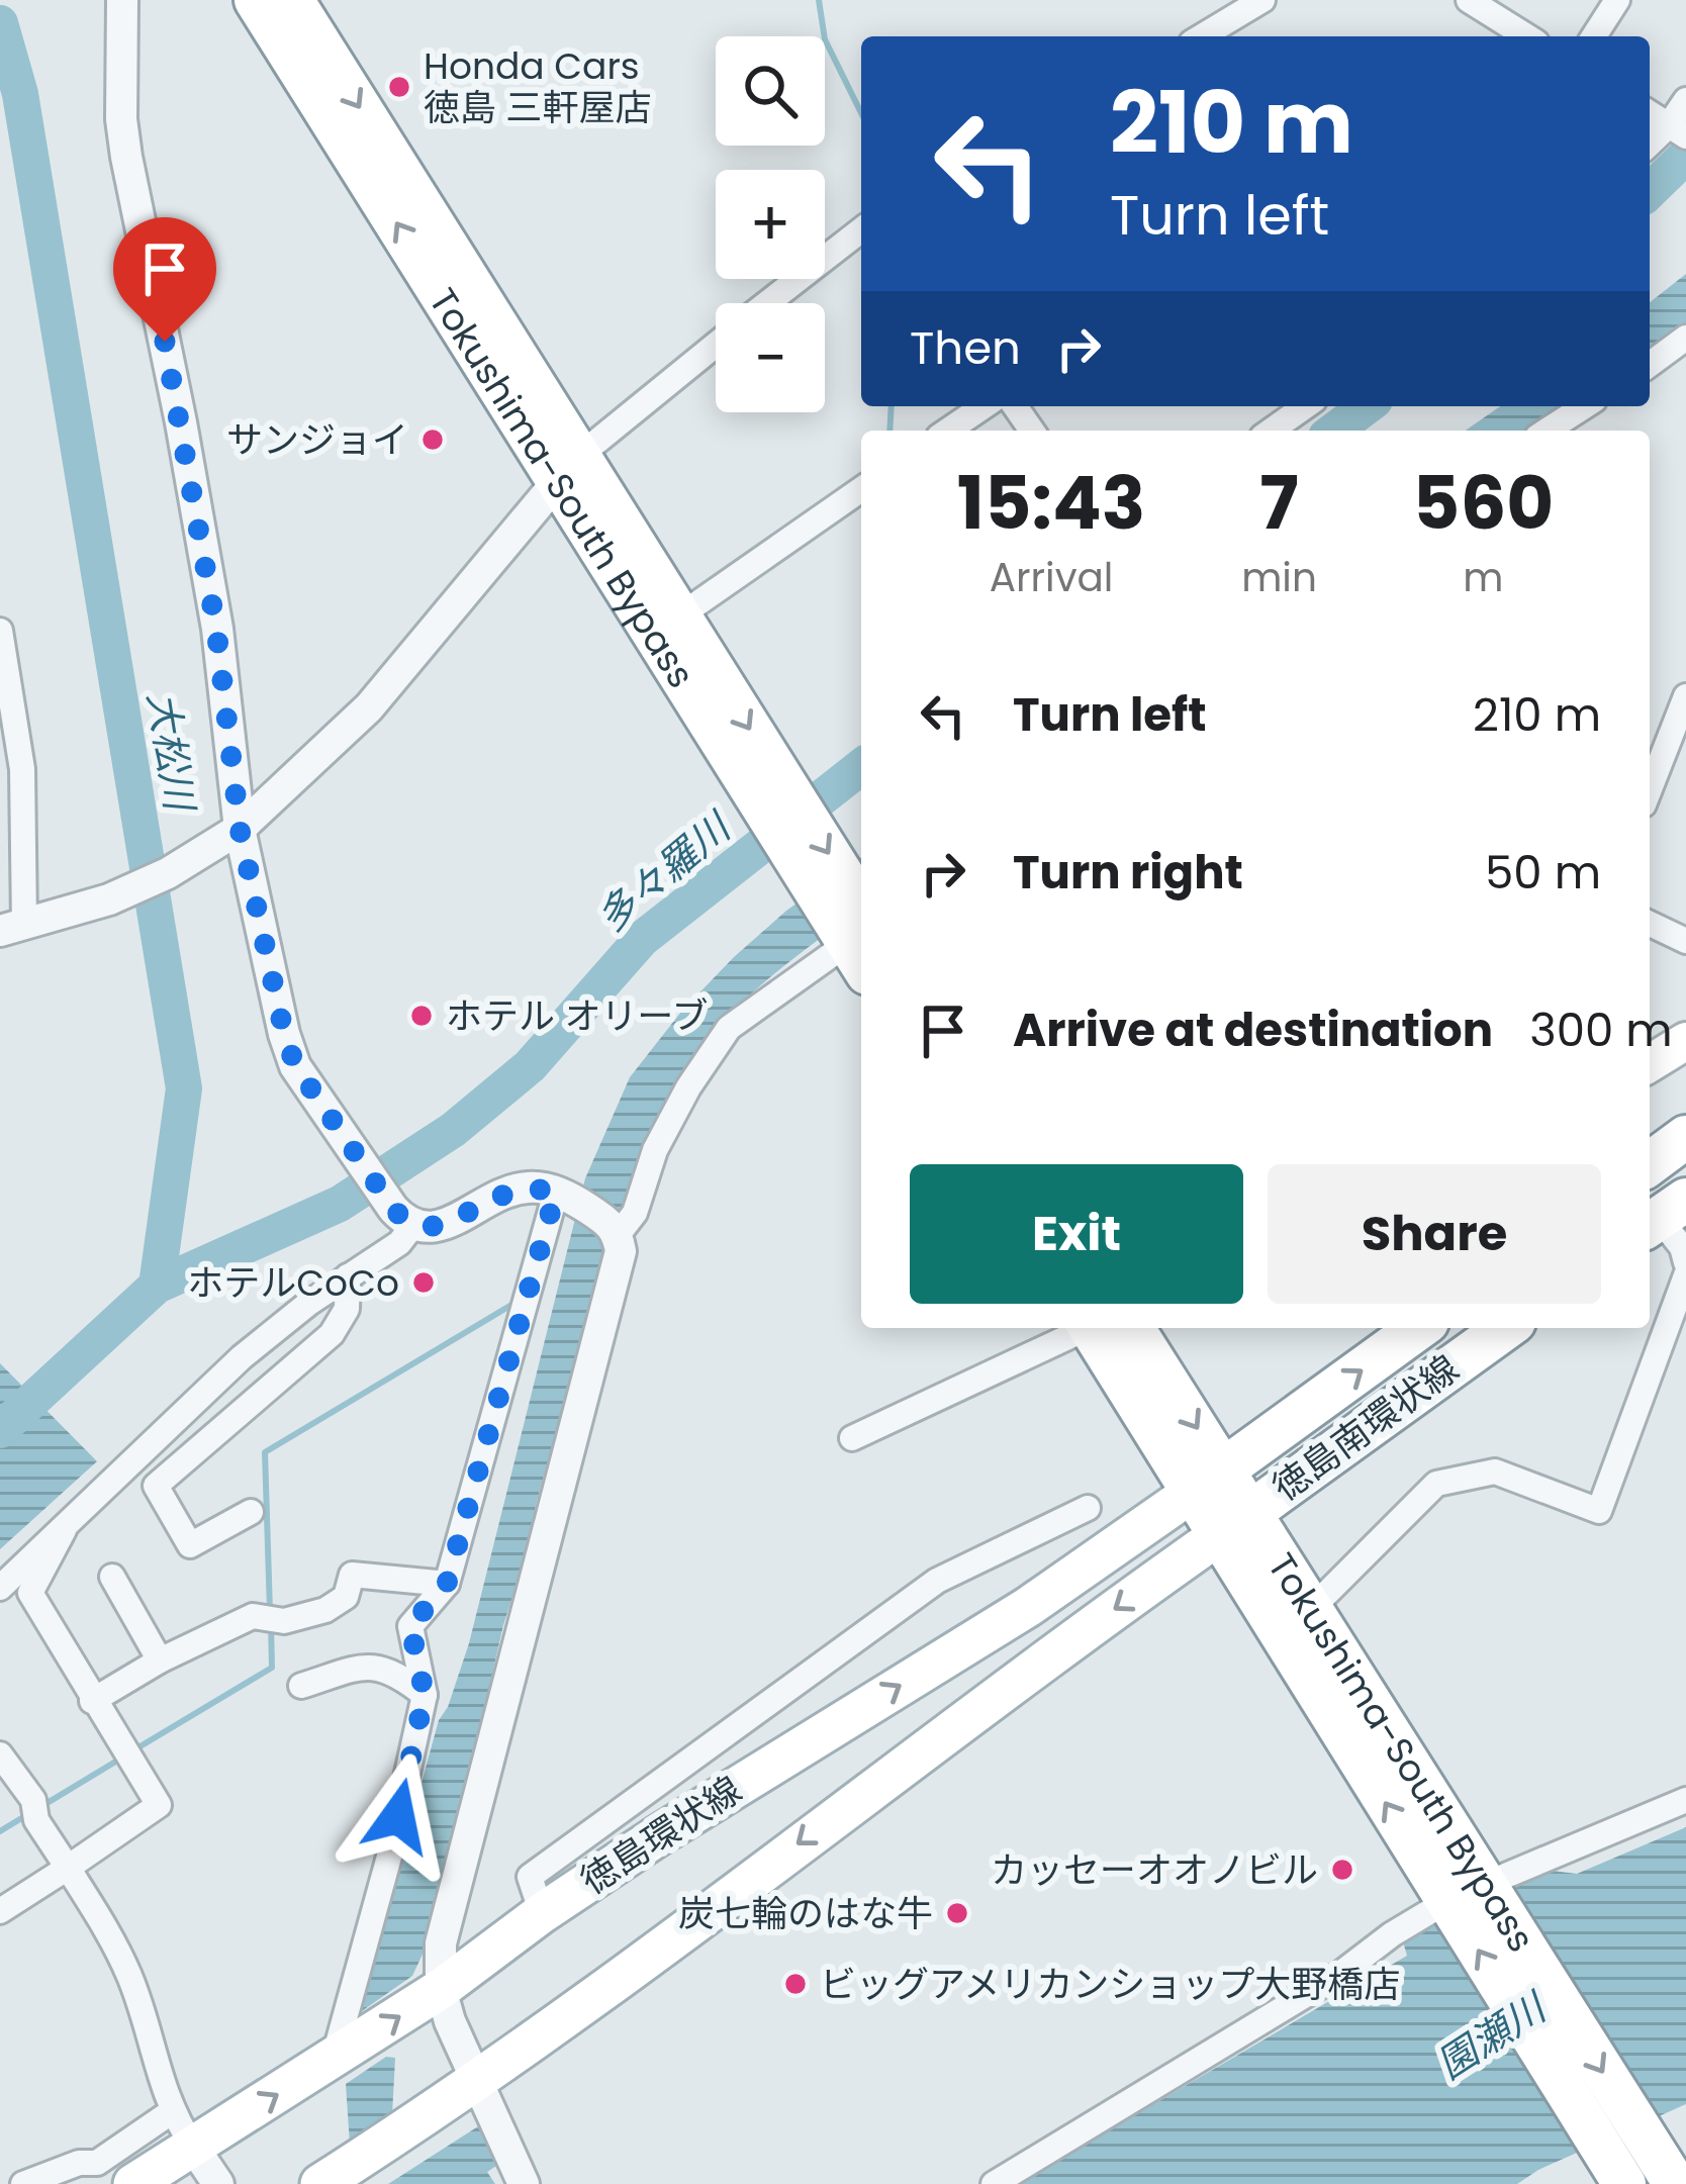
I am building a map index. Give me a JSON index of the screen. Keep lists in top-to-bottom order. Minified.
{"streets":{"highway":["Tokushima-South Bypass","徳島南環状線"],"main road":["徳島環状線"]},"crossings":[["Tokushima-South Bypass","徳島南環状線"],["Tokushima-South Bypass","徳島環状線"],["徳島南環状線","徳島環状線"]],"water":["大松川","多々羅川","園瀬川"],"places":["Honda Cars 徳島 三軒屋店","サンジョイ","ホテル オリーブ","ホテルCoCo","カッセーオオノビル","炭七輪のはな牛","ビッグアメリカンショップ大野橋店"],"page":{"map_buttons":["+","−"],"turn":["210 m","Turn left"],"then":"Then","eta":["15:43","Arrival","7","min","560","m"],"list":[{"name":"Turn left","value":"210 m"},{"name":"Turn right","value":"50 m"},{"name":"Arrive at destination","value":"300 m"}],"buttons":["Exit","Share"]}}
